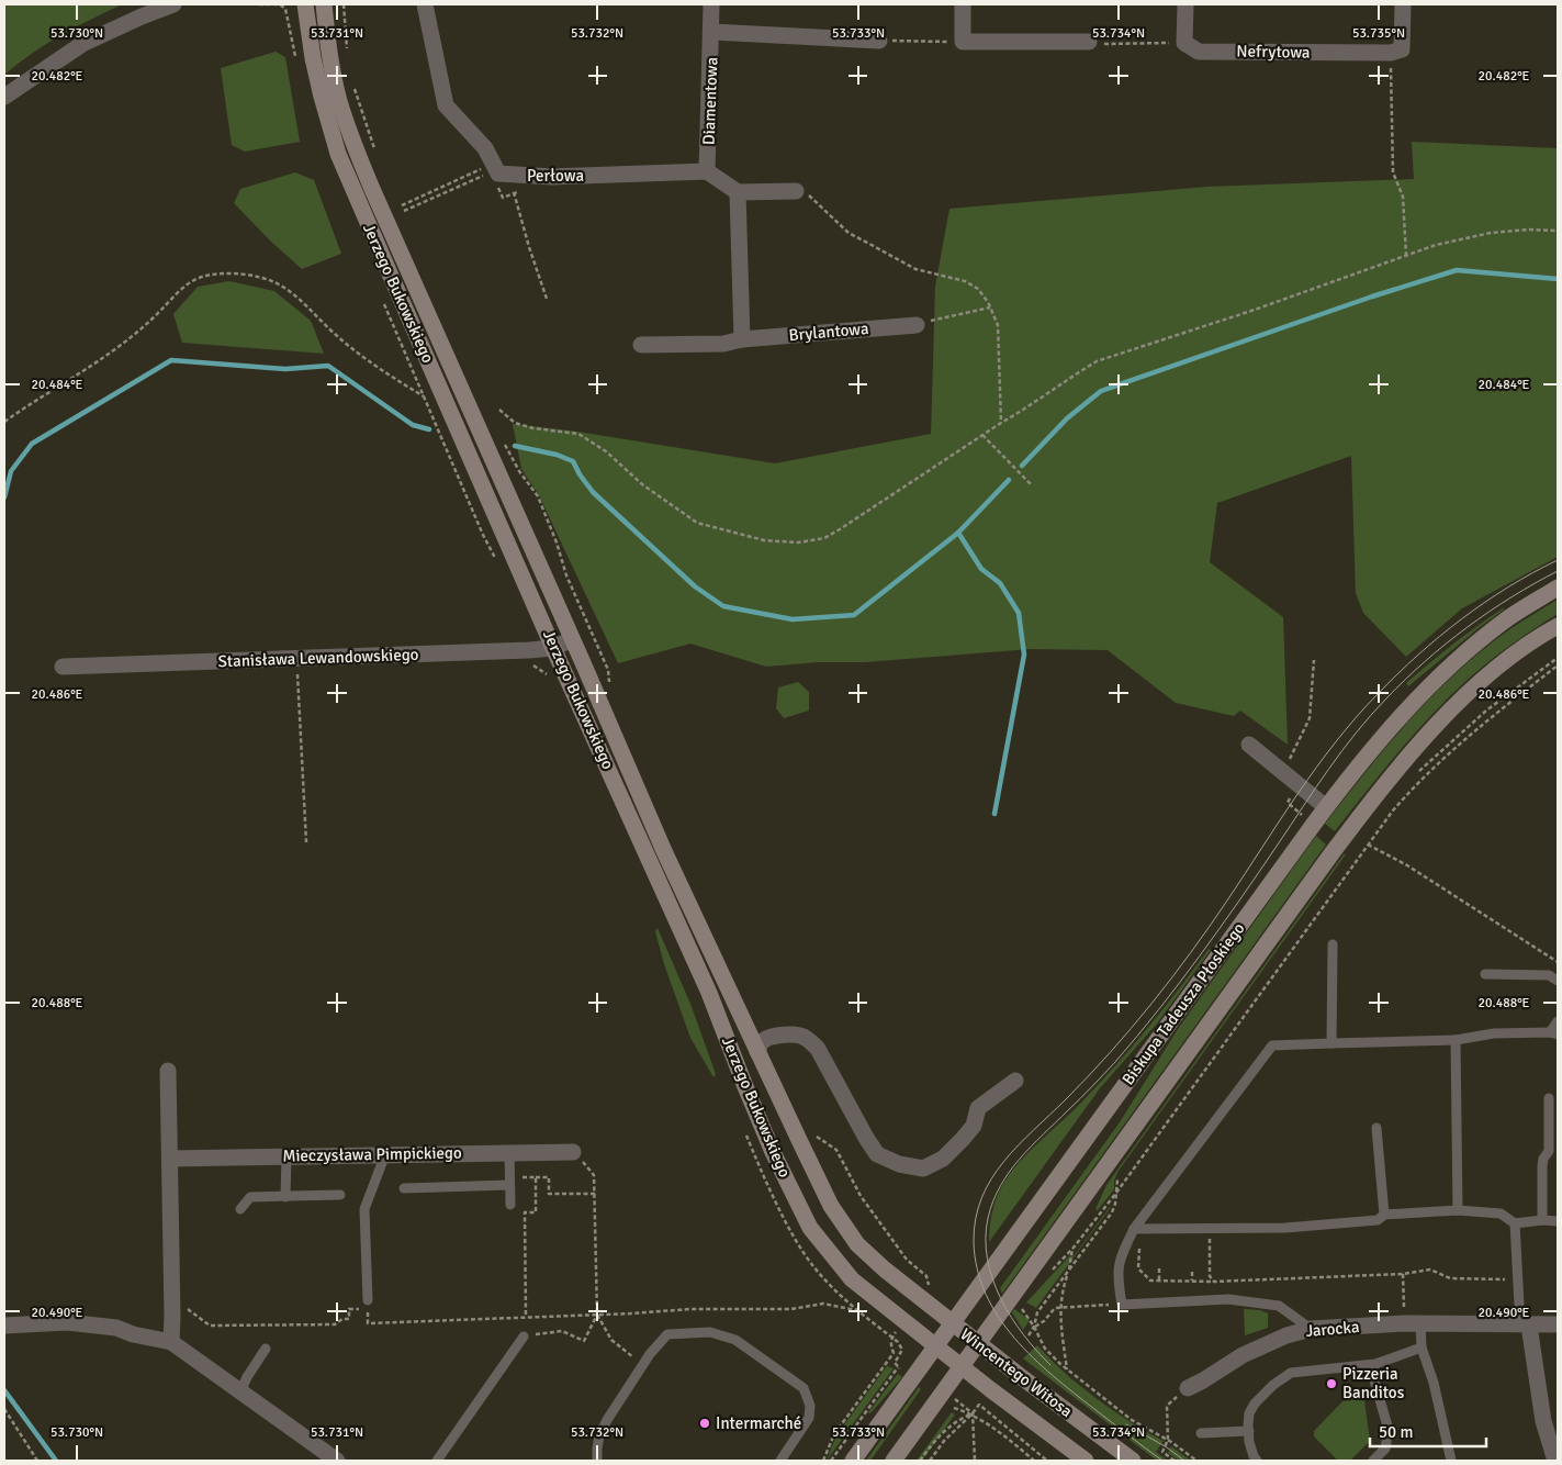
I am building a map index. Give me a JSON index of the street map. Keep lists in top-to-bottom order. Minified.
{"streets":{"street":["Nefrytowa","Diamentowa","Perłowa","Jerzego Bukowskiego","Brylantowa","Stanisława Lewandowskiego","Biskupa Tadeusza Płoskiego","Mieczysława Pimpickiego","Jarocka","Wincentego Witosa"]},"crossings":[["Diamentowa","Perłowa"],["Jerzego Bukowskiego","Stanisława Lewandowskiego"],["Jerzego Bukowskiego","Biskupa Tadeusza Płoskiego"],["Jerzego Bukowskiego","Wincentego Witosa"],["Biskupa Tadeusza Płoskiego","Wincentego Witosa"]],"places":["Pizzeria Banditos","Intermarché"],"scale_bar":"50 m","coordinates":["53.730°N","53.731°N","53.732°N","53.733°N","53.734°N","53.735°N","20.482°E","20.484°E","20.486°E","20.488°E","20.490°E"]}
